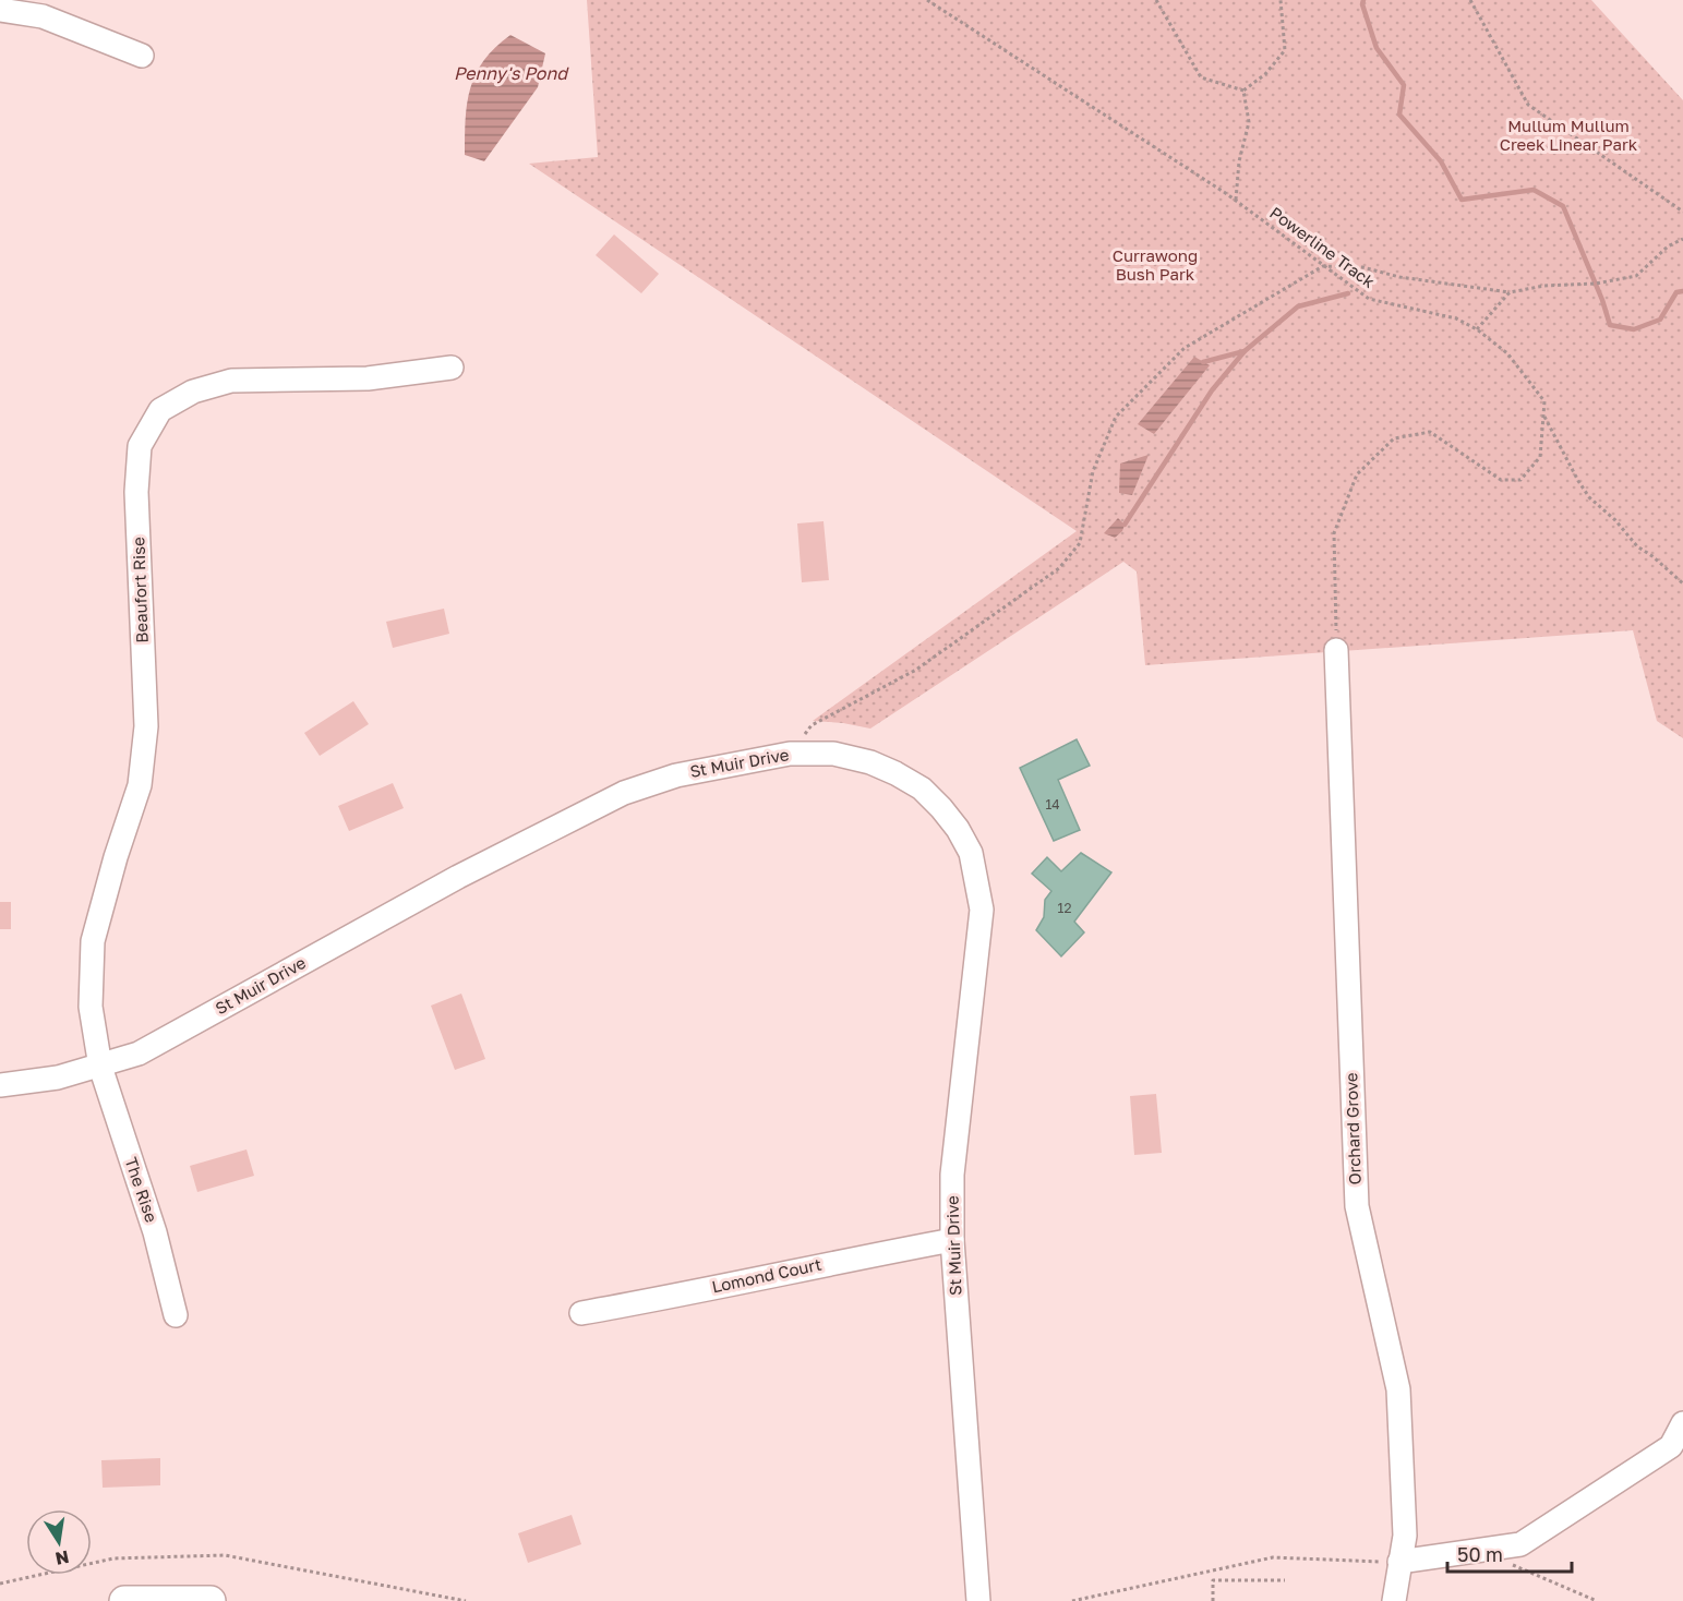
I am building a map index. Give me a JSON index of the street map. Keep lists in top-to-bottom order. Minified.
{"streets":{"street":["Beaufort Rise","St Muir Drive","Orchard Grove","The Rise","Lomond Court"],"path":["Powerline Track"]},"crossings":[["Powerline Track","Orchard Grove"],["Beaufort Rise","St Muir Drive"],["Beaufort Rise","The Rise"],["St Muir Drive","The Rise"],["St Muir Drive","Lomond Court"]],"water":["Penny's Pond"],"parks":["Mullum Mullum Creek Linear Park","Currawong Bush Park"],"house_numbers":["14","12"],"scale_bar":"50 m","north":"bottom"}
